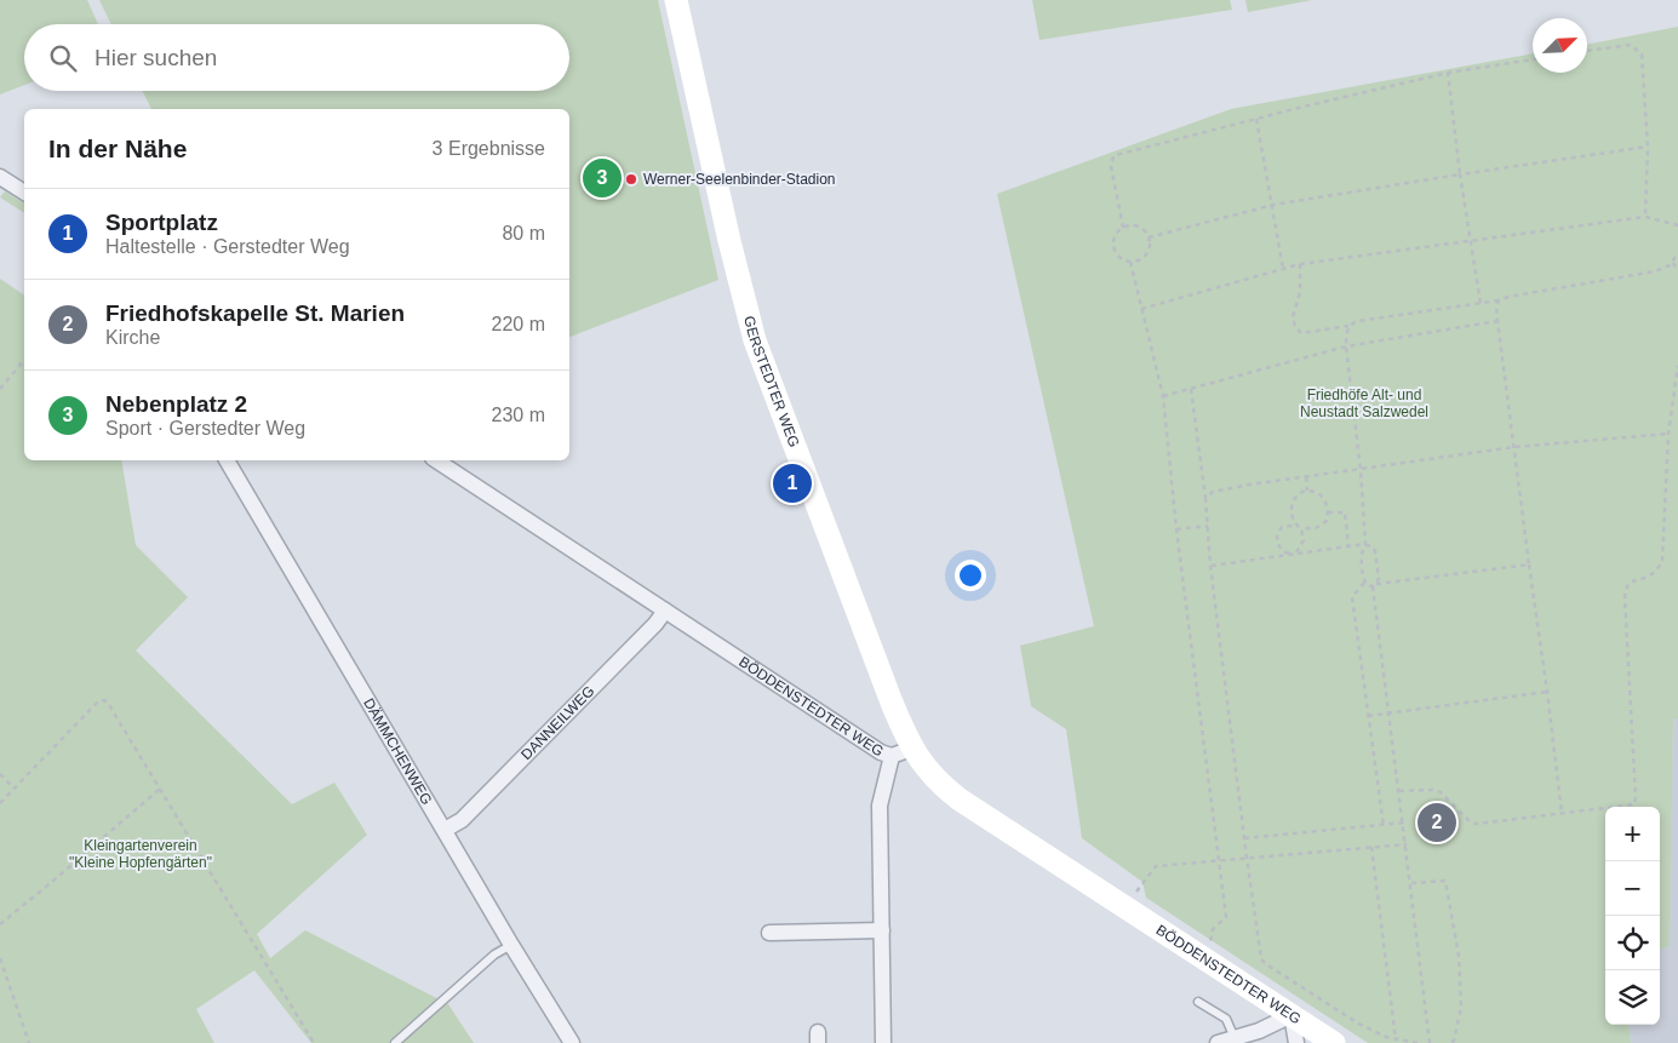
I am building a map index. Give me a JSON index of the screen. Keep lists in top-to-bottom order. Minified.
{"streets":{"street":["GERSTEDTER WEG","BÖDDENSTEDTER WEG","DANNEILWEG","DÄMMCHENWEG"]},"crossings":[["GERSTEDTER WEG","BÖDDENSTEDTER WEG"],["BÖDDENSTEDTER WEG","DANNEILWEG"],["DANNEILWEG","DÄMMCHENWEG"]],"parks":["Friedhöfe Alt- und Neustadt Salzwedel","Kleingartenverein \"Kleine Hopfengärten\""],"places":["Werner-Seelenbinder-Stadion"],"north":"top right","page":{"search":"Hier suchen","heading":["In der Nähe","3 Ergebnisse"],"pins":["3","1","2"],"list":[{"mark":"1","name":"Sportplatz","note":"Haltestelle · Gerstedter Weg","value":"80 m"},{"mark":"2","name":"Friedhofskapelle St. Marien","note":"Kirche","value":"220 m"},{"mark":"3","name":"Nebenplatz 2","note":"Sport · Gerstedter Weg","value":"230 m"}],"map_buttons":["+","−"]}}
